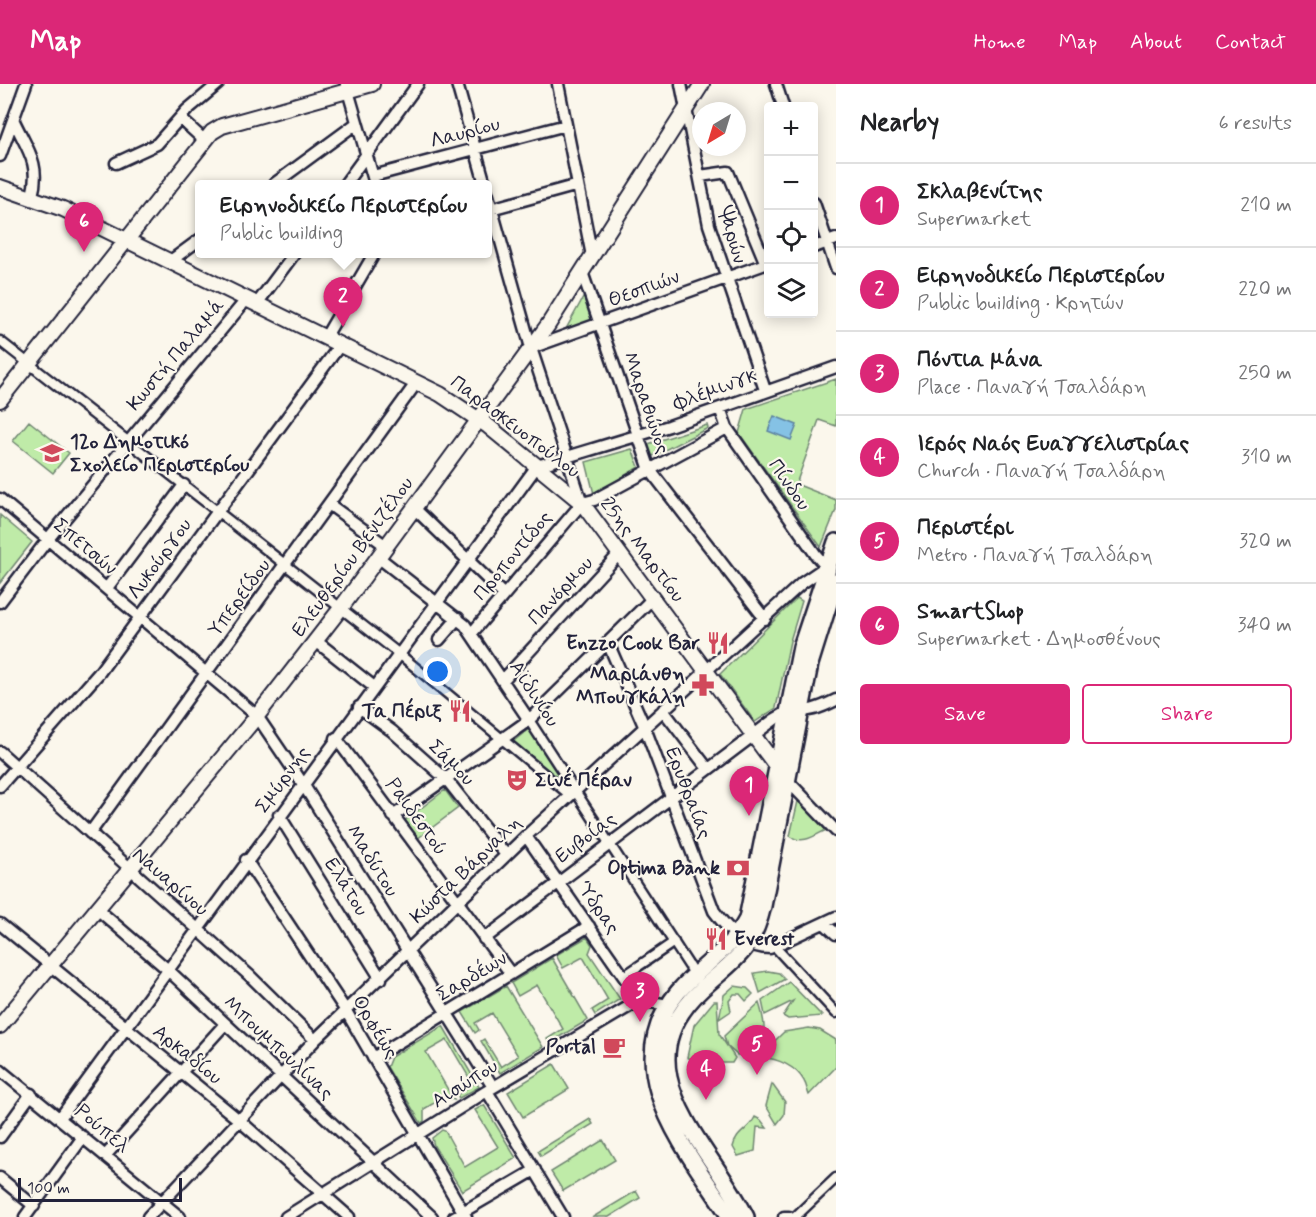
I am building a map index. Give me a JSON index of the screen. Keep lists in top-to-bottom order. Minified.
{"streets":{"street":["Λαυρίου","Ψαρών","Θεσπιών","Κωστή Παλαμά","Φλέμινγκ","Μαραθώνος","Παρασκευοπούλου","Πίνδου","Σπετσών","25ης Μαρτίου","Προποντίδος","Ελευθερίου Βενιζέλου","Λυκούργου","Πανόρμου","Υπερείδου","Αϊδινίου","Σάμου","Σμύρνης","Ερυθραίας","Ραιδεστού","Ευβοίας","Μαδύτου","Κώστα Βάρναλη","Ναυαρίνου","Ελάτου","Ύδρας","Σαρδέων","Ορφέως","Μπουμπουλίνας","Αρκαδίου","Αισώπου","Ρούπελ"]},"crossings":[["Ψαρών","Θεσπιών"],["Ψαρών","Φλέμινγκ"],["Ψαρών","Ελευθερίου Βενιζέλου"],["Θεσπιών","Μαραθώνος"],["Θεσπιών","25ης Μαρτίου"],["Θεσπιών","Ελευθερίου Βενιζέλου"],["Κωστή Παλαμά","Παρασκευοπούλου"],["Κωστή Παλαμά","Σπετσών"],["Φλέμινγκ","Μαραθώνος"],["Φλέμινγκ","Παρασκευοπούλου"],["Φλέμινγκ","Πίνδου"],["Φλέμινγκ","25ης Μαρτίου"],["Φλέμινγκ","Προποντίδος"],["Φλέμινγκ","Σμύρνης"],["Μαραθώνος","Ελευθερίου Βενιζέλου"],["Μαραθώνος","Κώστα Βάρναλη"],["Παρασκευοπούλου","25ης Μαρτίου"],["Παρασκευοπούλου","Προποντίδος"],["Παρασκευοπούλου","Ελευθερίου Βενιζέλου"],["Παρασκευοπούλου","Λυκούργου"],["Παρασκευοπούλου","Υπερείδου"],["Παρασκευοπούλου","Σμύρνης"],["Πίνδου","Κώστα Βάρναλη"],["Σπετσών","Ελευθερίου Βενιζέλου"],["Σπετσών","Λυκούργου"],["Σπετσών","Υπερείδου"],["Σπετσών","Μαδύτου"],["25ης Μαρτίου","Προποντίδος"],["25ης Μαρτίου","Ελευθερίου Βενιζέλου"],["25ης Μαρτίου","Πανόρμου"],["25ης Μαρτίου","Ευβοίας"],["25ης Μαρτίου","Κώστα Βάρναλη"],["Προποντίδος","Αϊδινίου"],["Ελευθερίου Βενιζέλου","Αϊδινίου"],["Ελευθερίου Βενιζέλου","Μαδύτου"],["Ελευθερίου Βενιζέλου","Ναυαρίνου"],["Ελευθερίου Βενιζέλου","Μπουμπουλίνας"],["Ελευθερίου Βενιζέλου","Αρκαδίου"],["Λυκούργου","Ναυαρίνου"],["Πανόρμου","Αϊδινίου"],["Υπερείδου","Αϊδινίου"],["Υπερείδου","Ναυαρίνου"],["Αϊδινίου","Σμύρνης"],["Αϊδινίου","Ευβοίας"],["Αϊδινίου","Κώστα Βάρναλη"],["Σάμου","Σμύρνης"],["Σάμου","Κώστα Βάρναλη"],["Σμύρνης","Ραιδεστού"],["Σμύρνης","Μαδύτου"],["Σμύρνης","Ναυαρίνου"],["Σμύρνης","Ελάτου"],["Σμύρνης","Ορφέως"],["Σμύρνης","Μπουμπουλίνας"],["Σμύρνης","Αρκαδίου"],["Σμύρνης","Ρούπελ"],["Ερυθραίας","Ευβοίας"],["Ερυθραίας","Κώστα Βάρναλη"],["Ραιδεστού","Ευβοίας"],["Ραιδεστού","Κώστα Βάρναλη"],["Ραιδεστού","Σαρδέων"],["Ευβοίας","Ύδρας"],["Μαδύτου","Κώστα Βάρναλη"],["Μαδύτου","Σαρδέων"],["Μαδύτου","Αισώπου"],["Κώστα Βάρναλη","Ναυαρίνου"],["Κώστα Βάρναλη","Ελάτου"],["Κώστα Βάρναλη","Ύδρας"],["Κώστα Βάρναλη","Ορφέως"],["Κώστα Βάρναλη","Μπουμπουλίνας"],["Κώστα Βάρναλη","Αρκαδίου"],["Κώστα Βάρναλη","Ρούπελ"],["Ύδρας","Σαρδέων"],["Ύδρας","Αισώπου"],["Σαρδέων","Ορφέως"],["Ορφέως","Αισώπου"],["Μπουμπουλίνας","Αισώπου"],["Αρκαδίου","Αισώπου"]],"places":{"school or university":["12ο Δημοτικό Σχολείο Περιστερίου"],"restaurant":["Enzzo Cook Bar","Τα Πέριξ","Everest"],"pharmacy":["Μαριάνθη Μπουγκάλη"],"theatre":["Σινέ Πέραν"],"bank":["Optima Bank"],"cafe":["Portal"]},"scale_bar":"100 m","north":"bottom left","page":{"header":"Map","nav":["Home","Map","About","Contact"],"heading":["Nearby","6 results"],"map_buttons":["+","−"],"list":[{"mark":"1","name":"Σκλαβενίτης","note":"Supermarket","value":"210 m"},{"mark":"2","name":"Ειρηνοδικείο Περιστερίου","note":"Public building · Κρητών","value":"220 m"},{"mark":"3","name":"Πόντια μάνα","note":"Place · Παναγή Τσαλδάρη","value":"250 m"},{"mark":"4","name":"Ιερός Ναός Ευαγγελιστρίας","note":"Church · Παναγή Τσαλδάρη","value":"310 m"},{"mark":"5","name":"Περιστέρι","note":"Metro · Παναγή Τσαλδάρη","value":"320 m"},{"mark":"6","name":"SmartShop","note":"Supermarket · Δημοσθένους","value":"340 m"}],"popup":["Ειρηνοδικείο Περιστερίου","Public building"],"pins":["6","2","1","3","5","4"],"buttons":["Save","Share"],"scale":"100 m"}}
